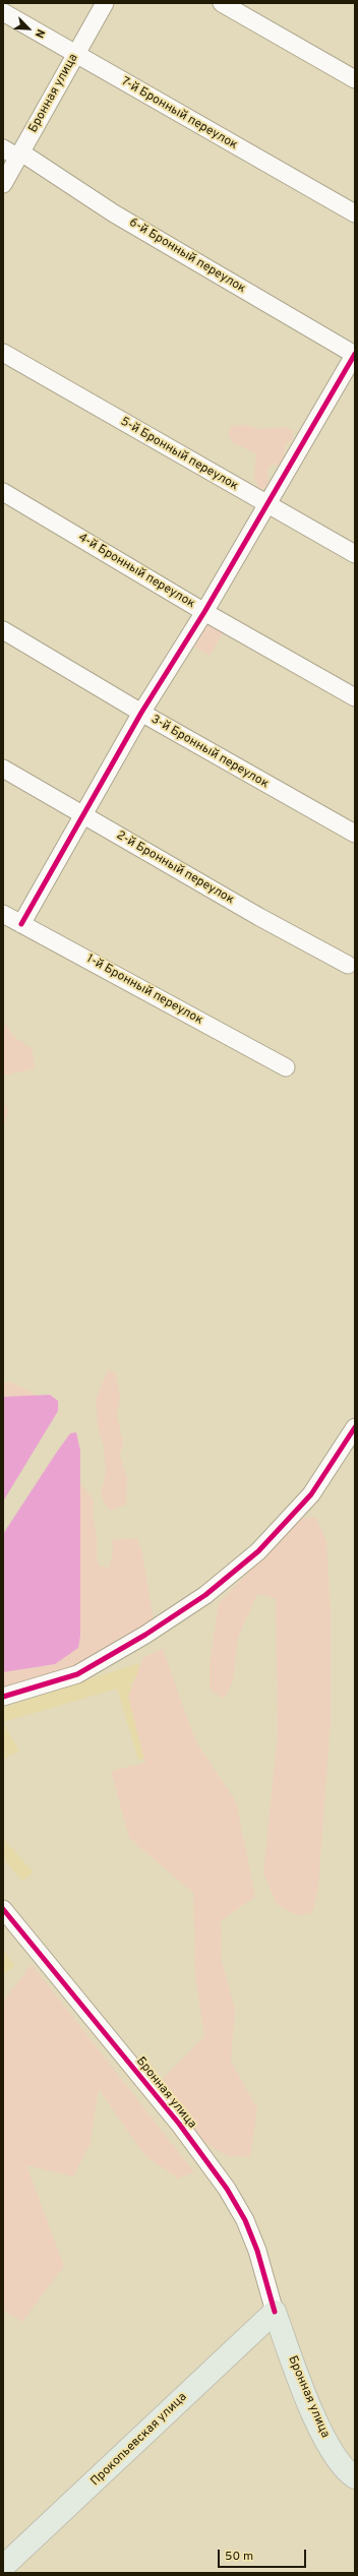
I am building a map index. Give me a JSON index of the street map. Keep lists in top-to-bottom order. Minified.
{"streets":{"main road":["Бронная улица","Прокопьевская улица"],"street":["7-й Бронный переулок","6-й Бронный переулок","5-й Бронный переулок","4-й Бронный переулок","3-й Бронный переулок","2-й Бронный переулок","1-й Бронный переулок"]},"crossings":[["Бронная улица","7-й Бронный переулок"],["Бронная улица","6-й Бронный переулок"],["Бронная улица","Прокопьевская улица"]],"scale_bar":"50 m","north":"bottom right"}
